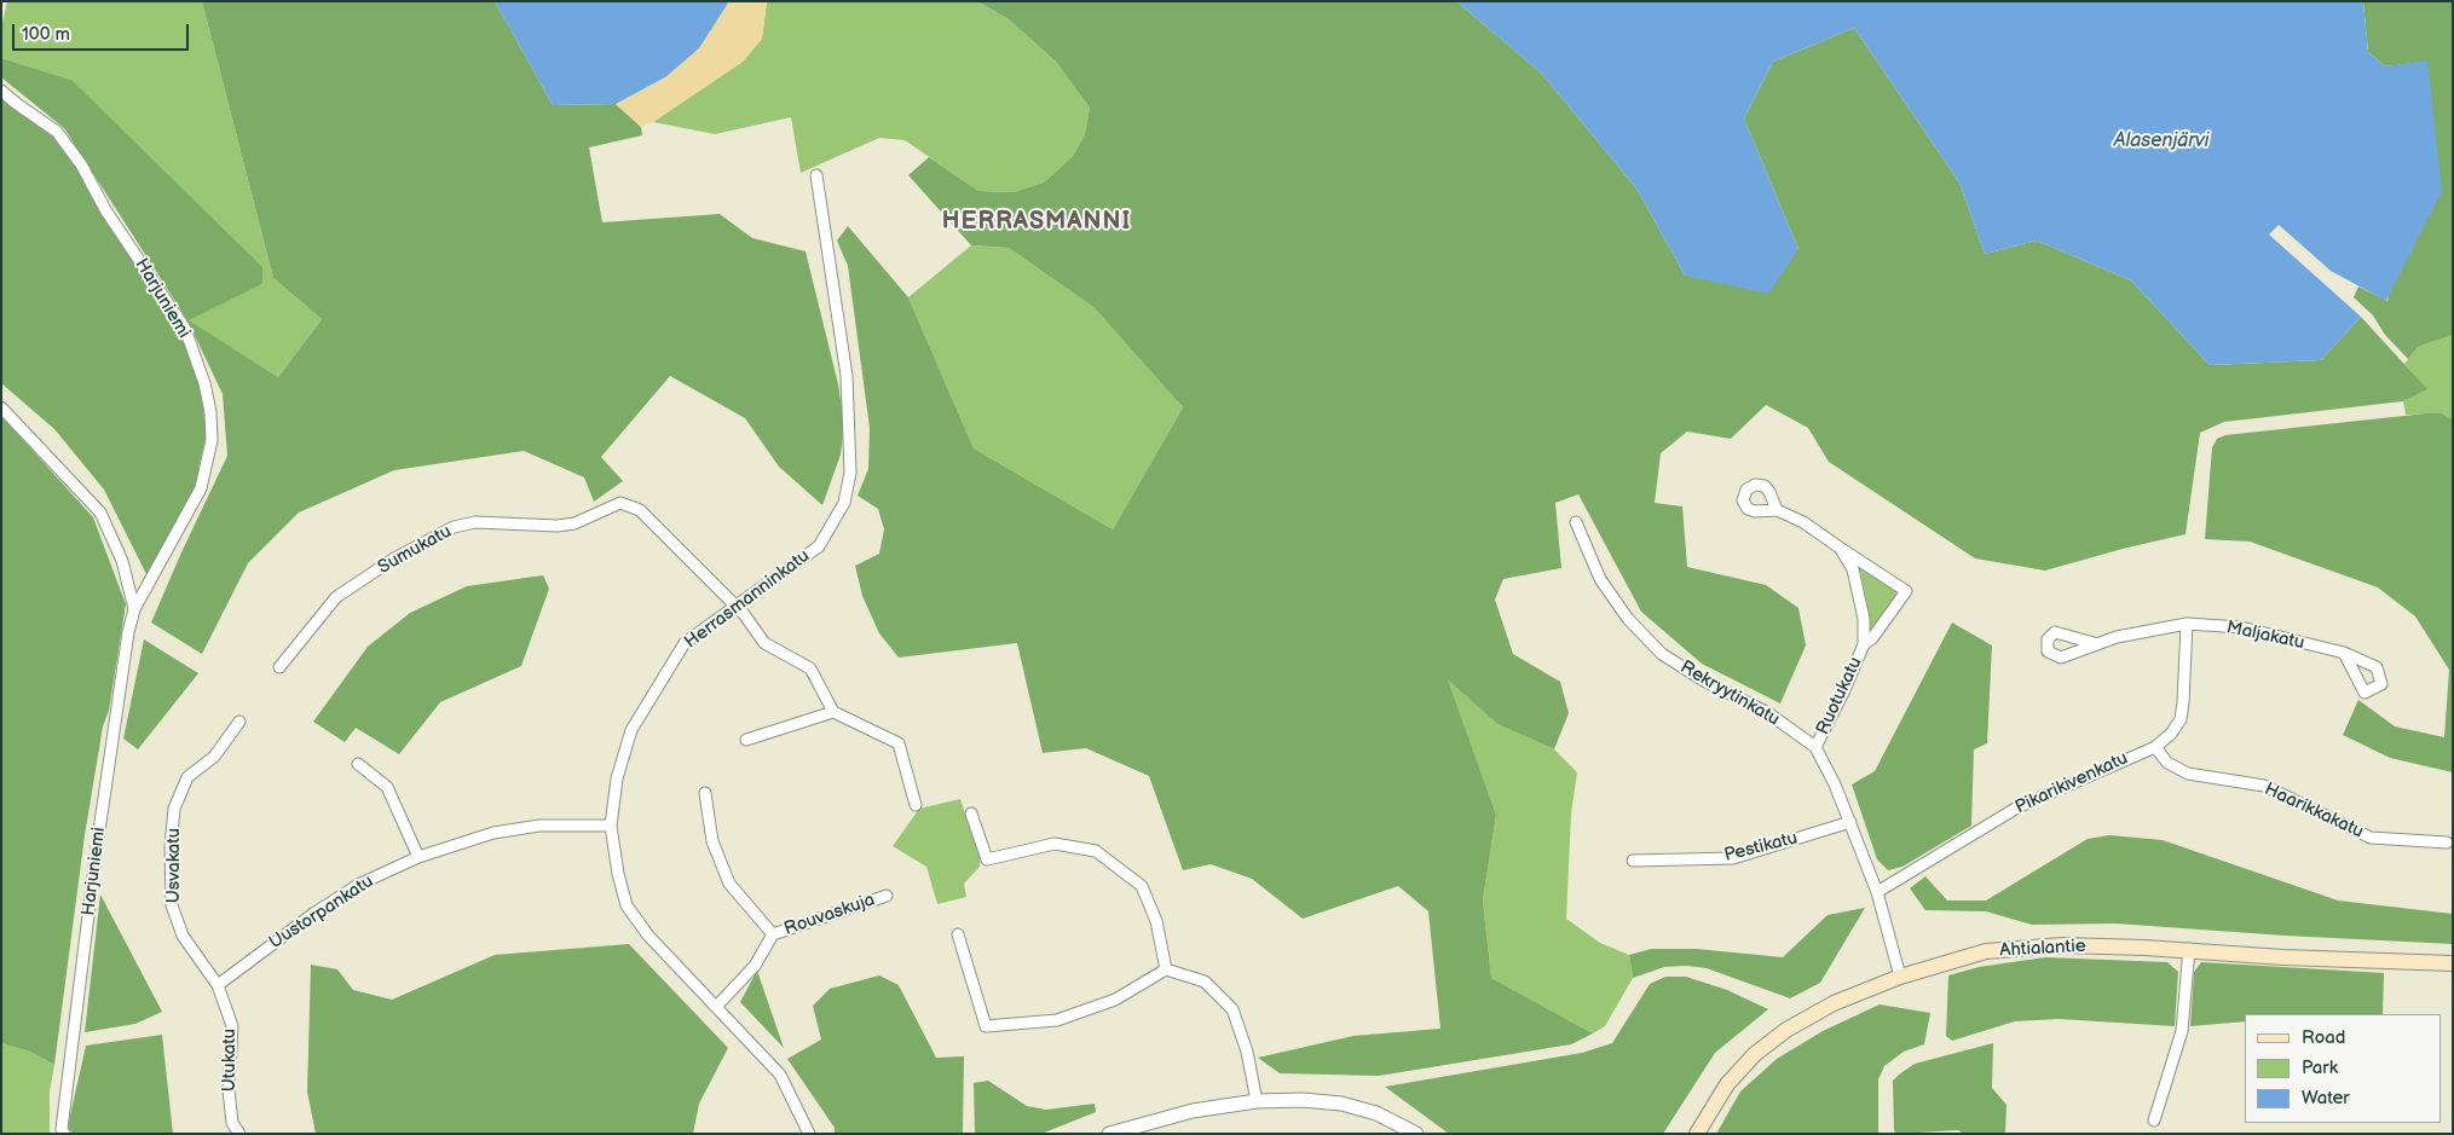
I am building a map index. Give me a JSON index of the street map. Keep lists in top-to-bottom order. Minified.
{"streets":{"main road":["Ahtialantie"],"street":["Harjuniemi","Sumukatu","Herrasmanninkatu","Maljakatu","Rekryytinkatu","Ruotukatu","Pikarikivenkatu","Haarikkakatu","Pestikatu","Usvakatu","Uustorpankatu","Rouvaskuja","Utukatu"]},"crossings":[["Sumukatu","Herrasmanninkatu"],["Herrasmanninkatu","Uustorpankatu"],["Maljakatu","Pikarikivenkatu"],["Rekryytinkatu","Ruotukatu"],["Rekryytinkatu","Pikarikivenkatu"],["Rekryytinkatu","Pestikatu"],["Rekryytinkatu","Ahtialantie"],["Pikarikivenkatu","Haarikkakatu"],["Usvakatu","Uustorpankatu"],["Usvakatu","Utukatu"],["Uustorpankatu","Utukatu"]],"districts":["HERRASMANNI"],"water":["Alasenjärvi"],"legend":["Road","Park","Water"],"scale_bar":"100 m"}
